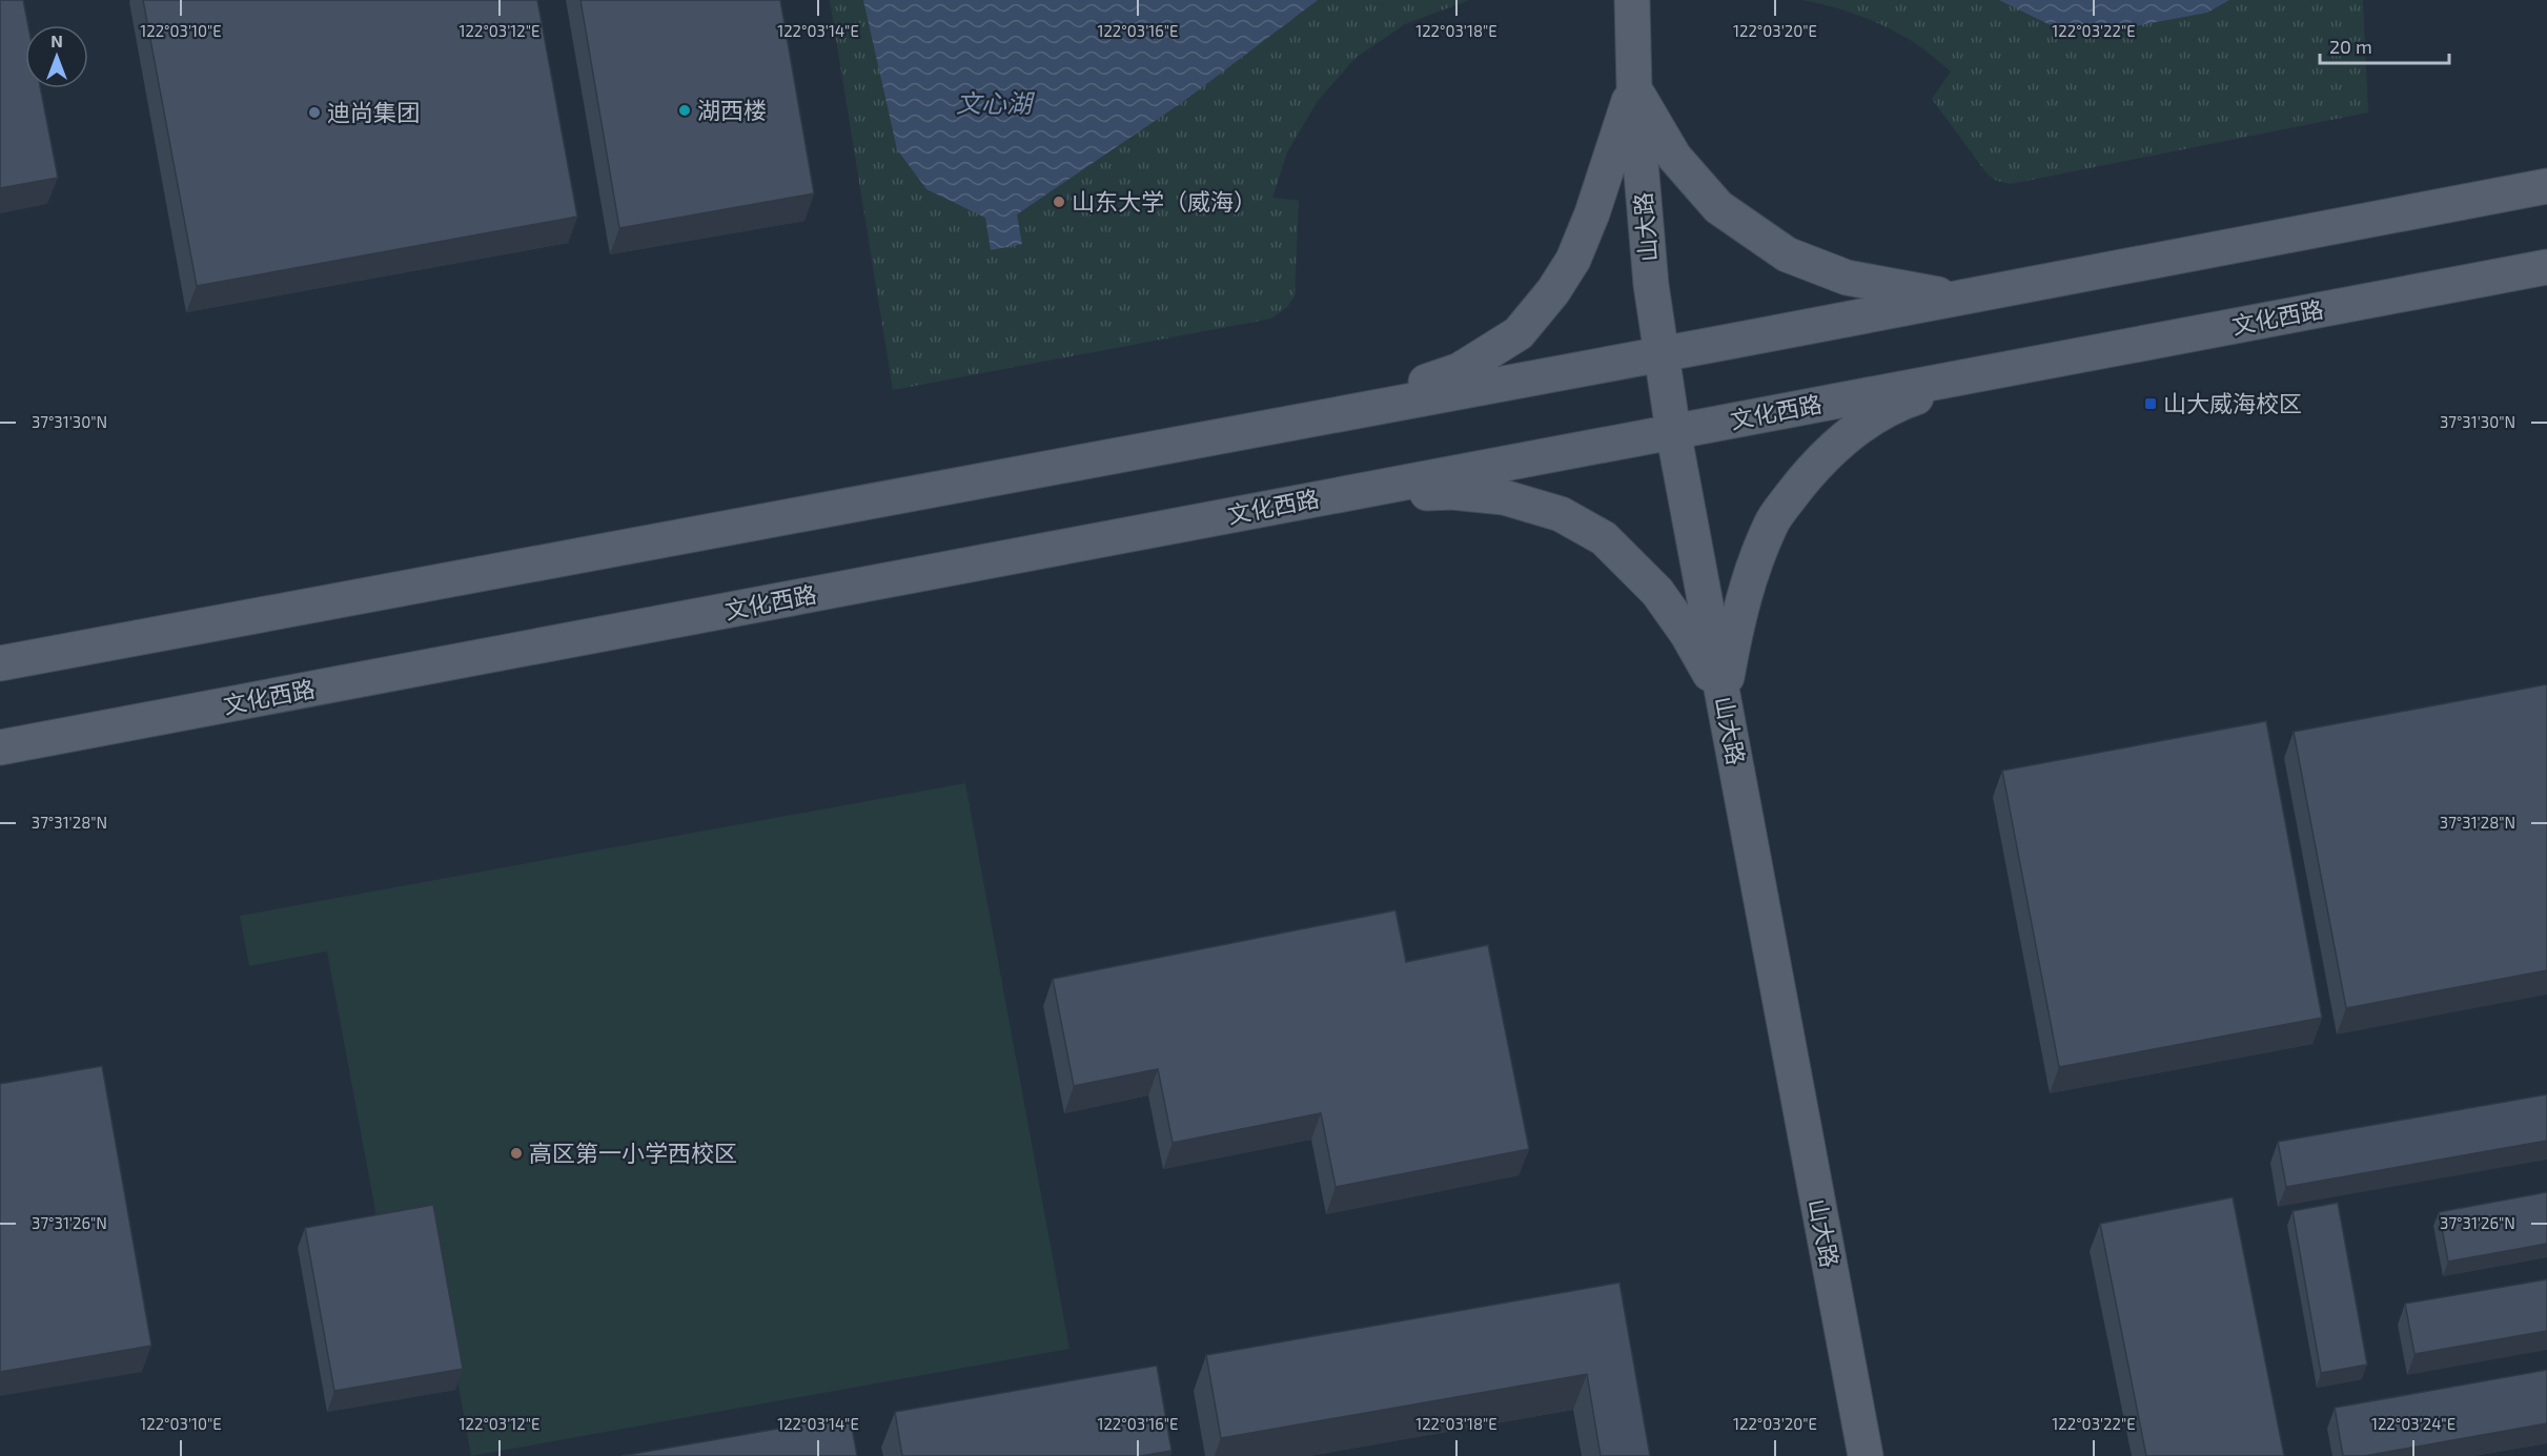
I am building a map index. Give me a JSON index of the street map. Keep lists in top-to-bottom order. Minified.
{"streets":{"main road":["山大路","文化西路"]},"crossings":[["山大路","文化西路"]],"water":["文心湖"],"places":{"other":["湖西楼","迪尚集团","山东大学（威海）","高区第一小学西校区"],"transit":["山大威海校区"]},"scale_bar":"20 m","north":"top","coordinates":["122°03'10\"E","122°03'12\"E","122°03'14\"E","122°03'16\"E","122°03'18\"E","122°03'20\"E","122°03'22\"E","37°31'30\"N","37°31'28\"N","37°31'26\"N","122°03'24\"E"]}
